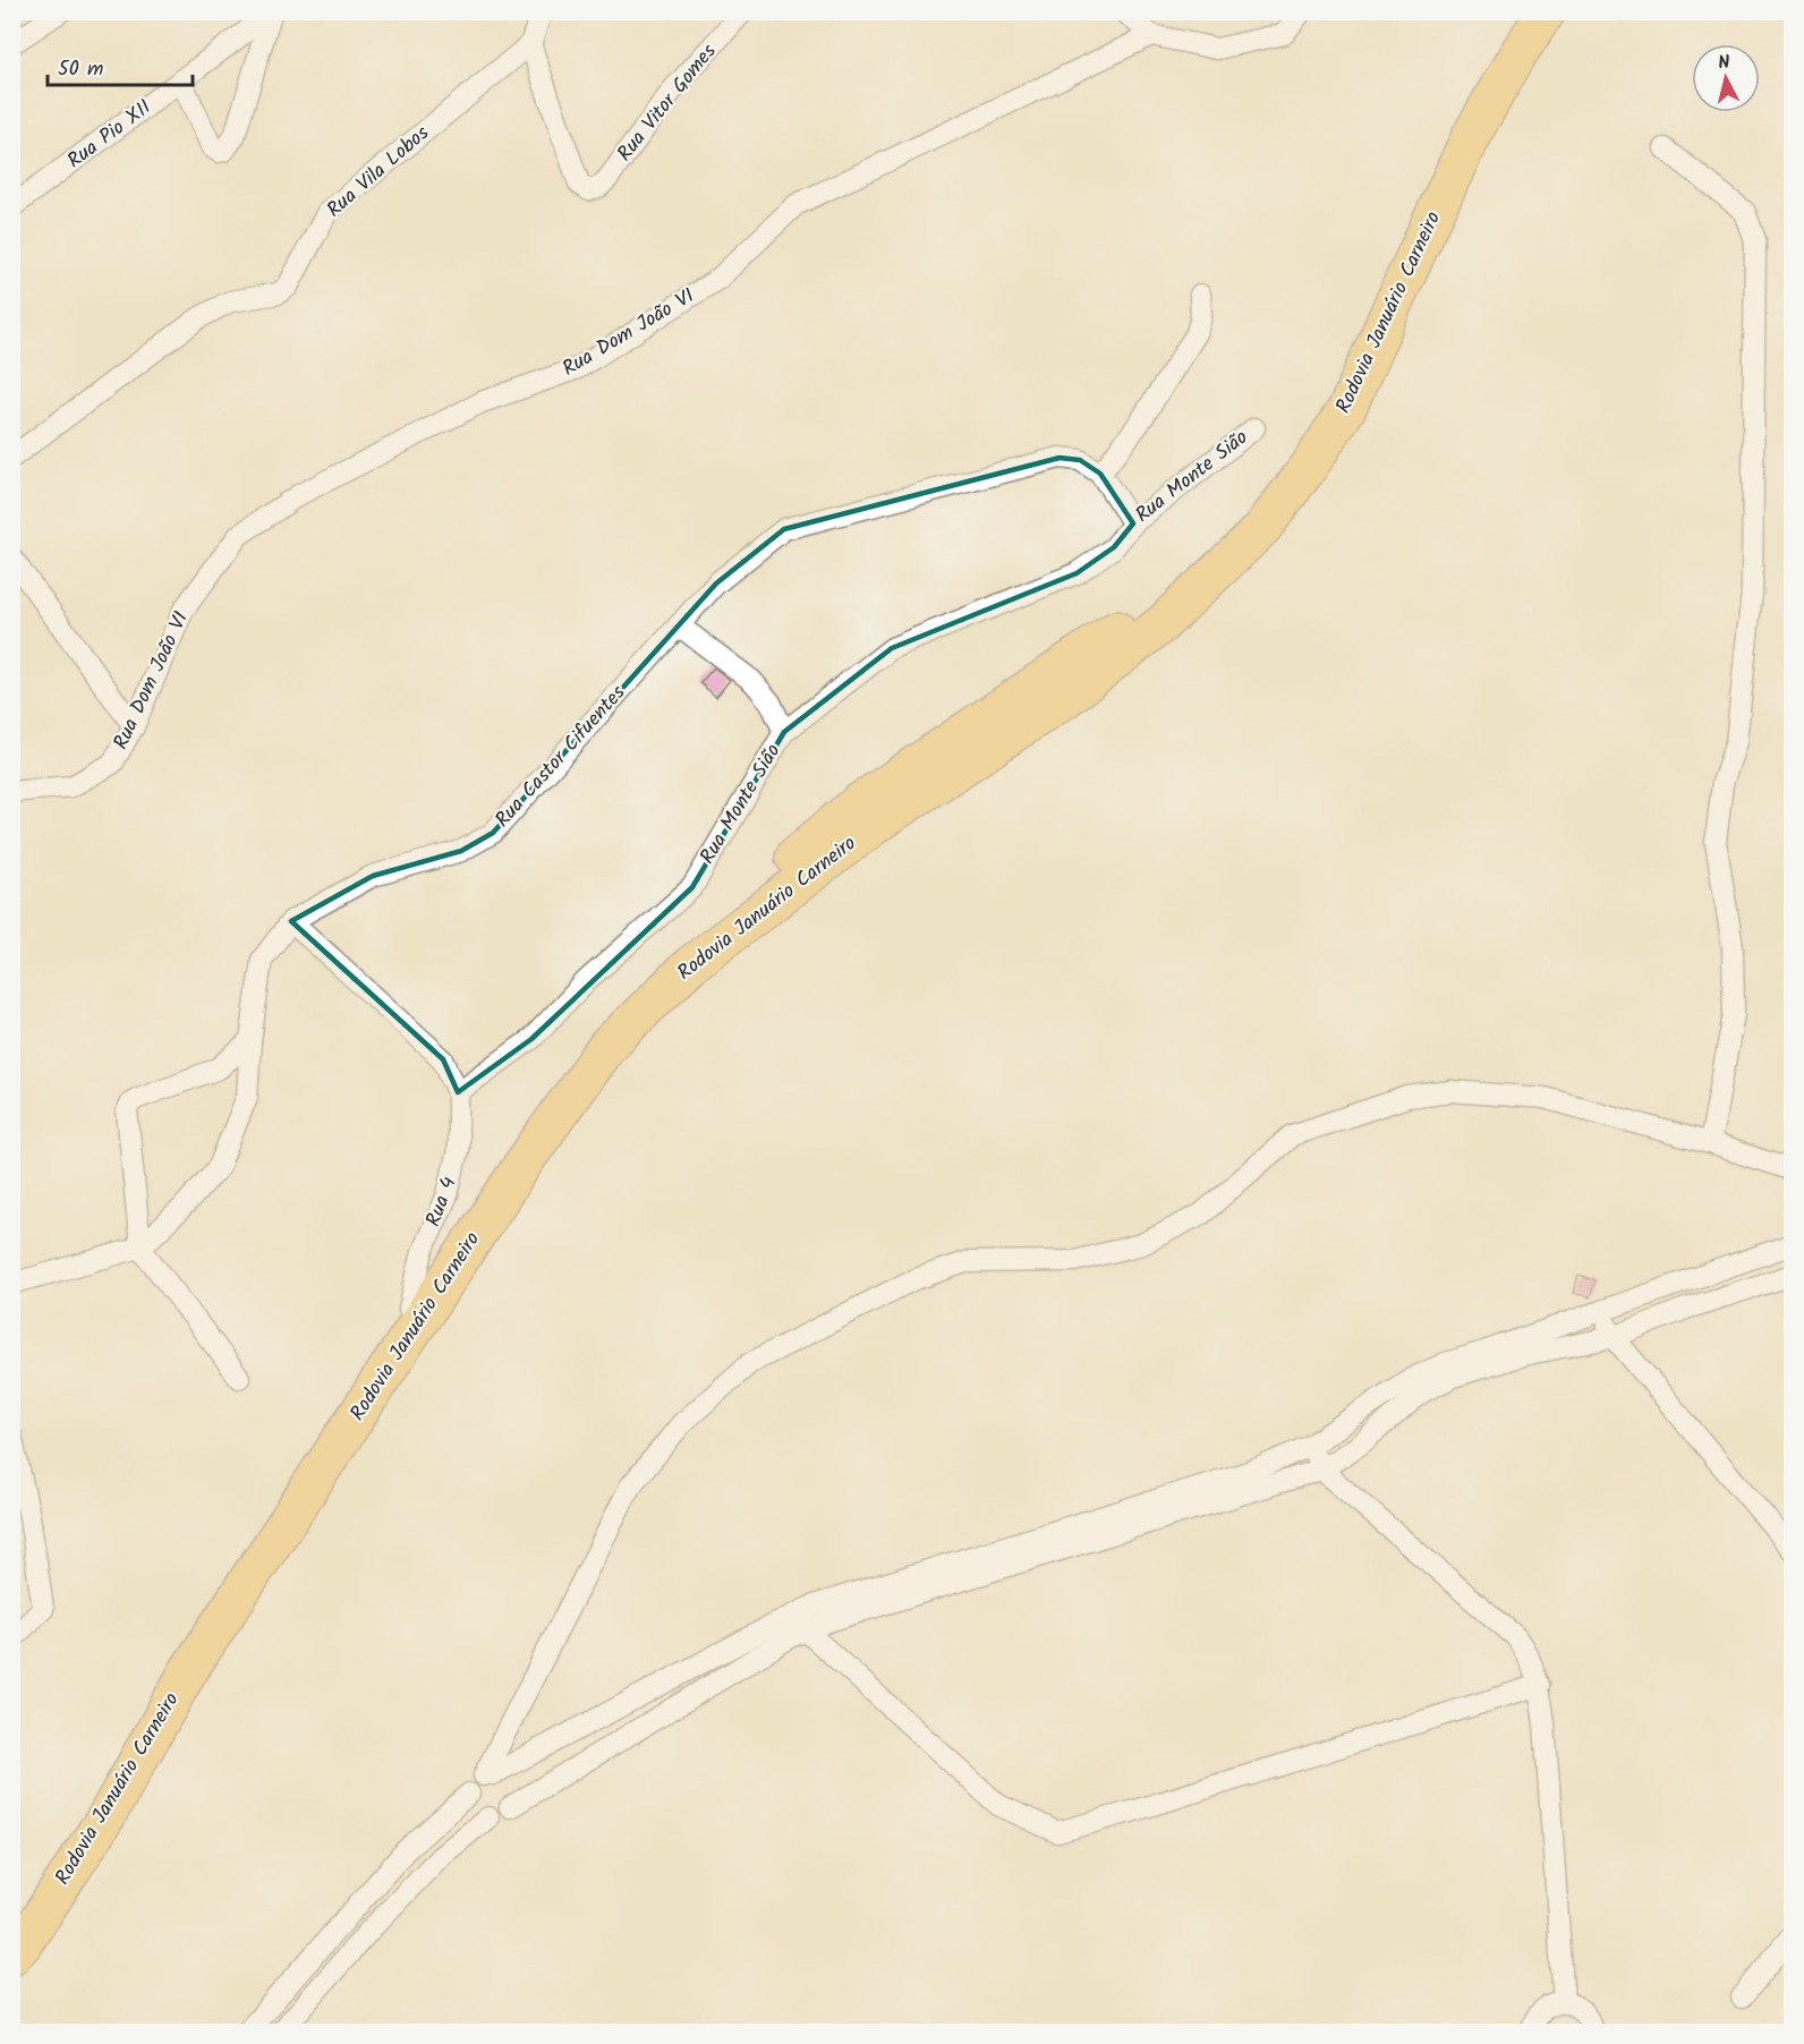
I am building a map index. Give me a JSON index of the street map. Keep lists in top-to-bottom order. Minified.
{"streets":{"highway":["Rodovia Januário Carneiro"],"street":["Rua Vitor Gomes","Rua Pio XII","Rua Vila Lobos","Rua Dom João VI","Rua Monte Sião","Rua Castor Cifuentes","Rua 4"]},"crossings":[["Rua Vitor Gomes","Rua Vila Lobos"],["Rodovia Januário Carneiro","Rua 4"],["Rua Monte Sião","Rua 4"]],"scale_bar":"50 m","north":"top"}
